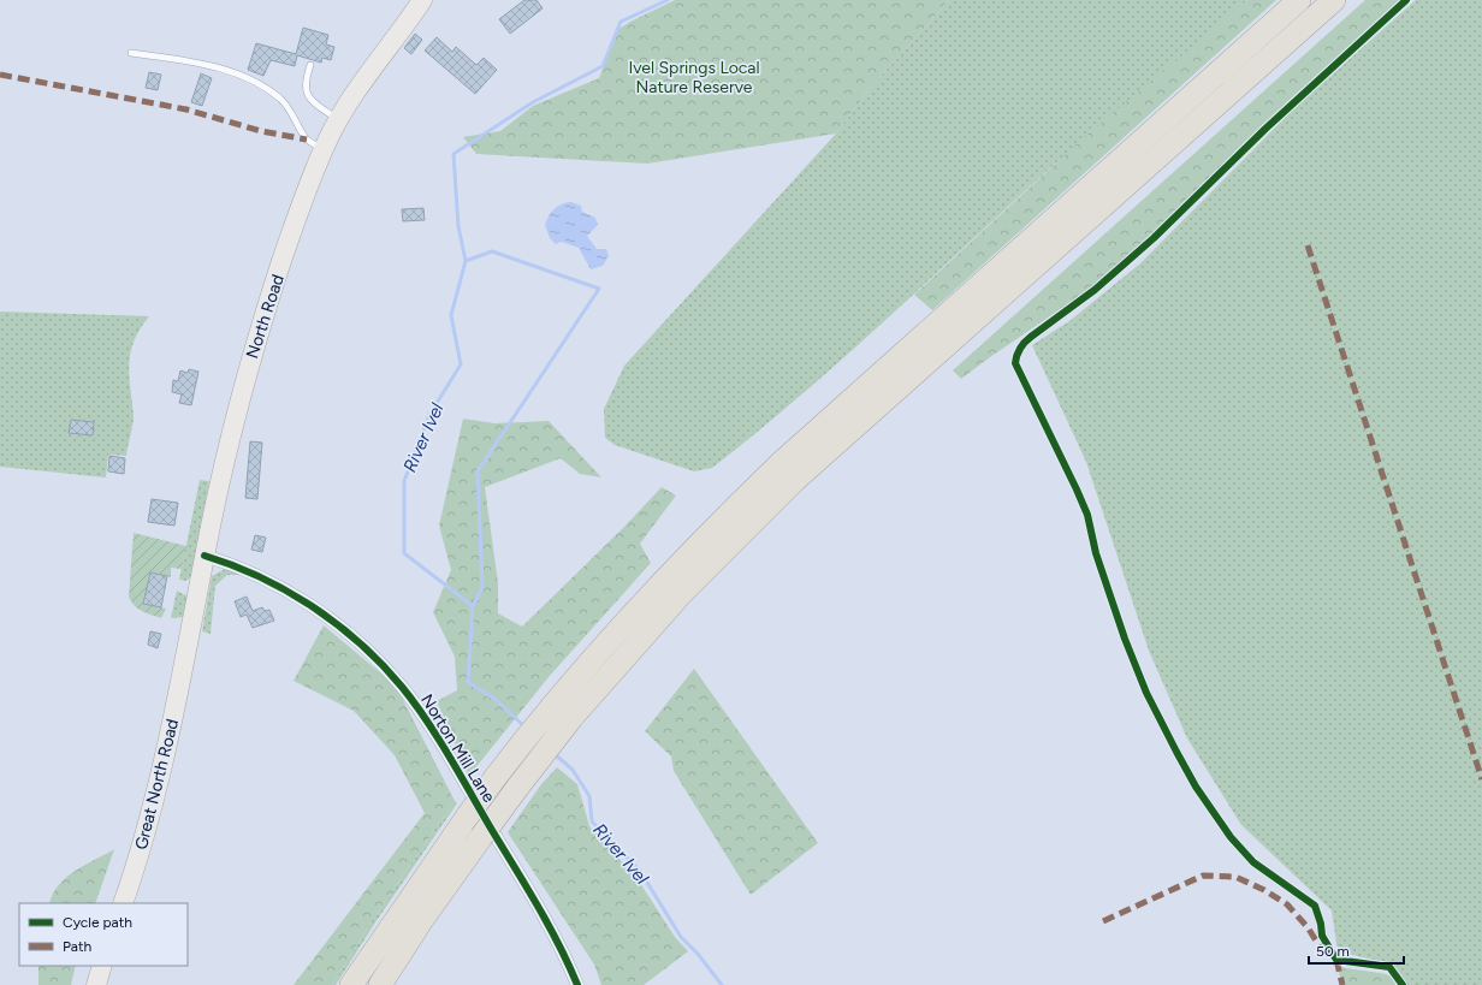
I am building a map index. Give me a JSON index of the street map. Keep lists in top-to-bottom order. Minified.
{"streets":{"main road":["North Road","Great North Road"],"street":["Norton Mill Lane"]},"crossings":[["North Road","Norton Mill Lane"],["North Road","Great North Road"]],"water":["River Ivel"],"parks":["Ivel Springs Local Nature Reserve"],"legend":["Cycle path","Path"],"scale_bar":"50 m"}
